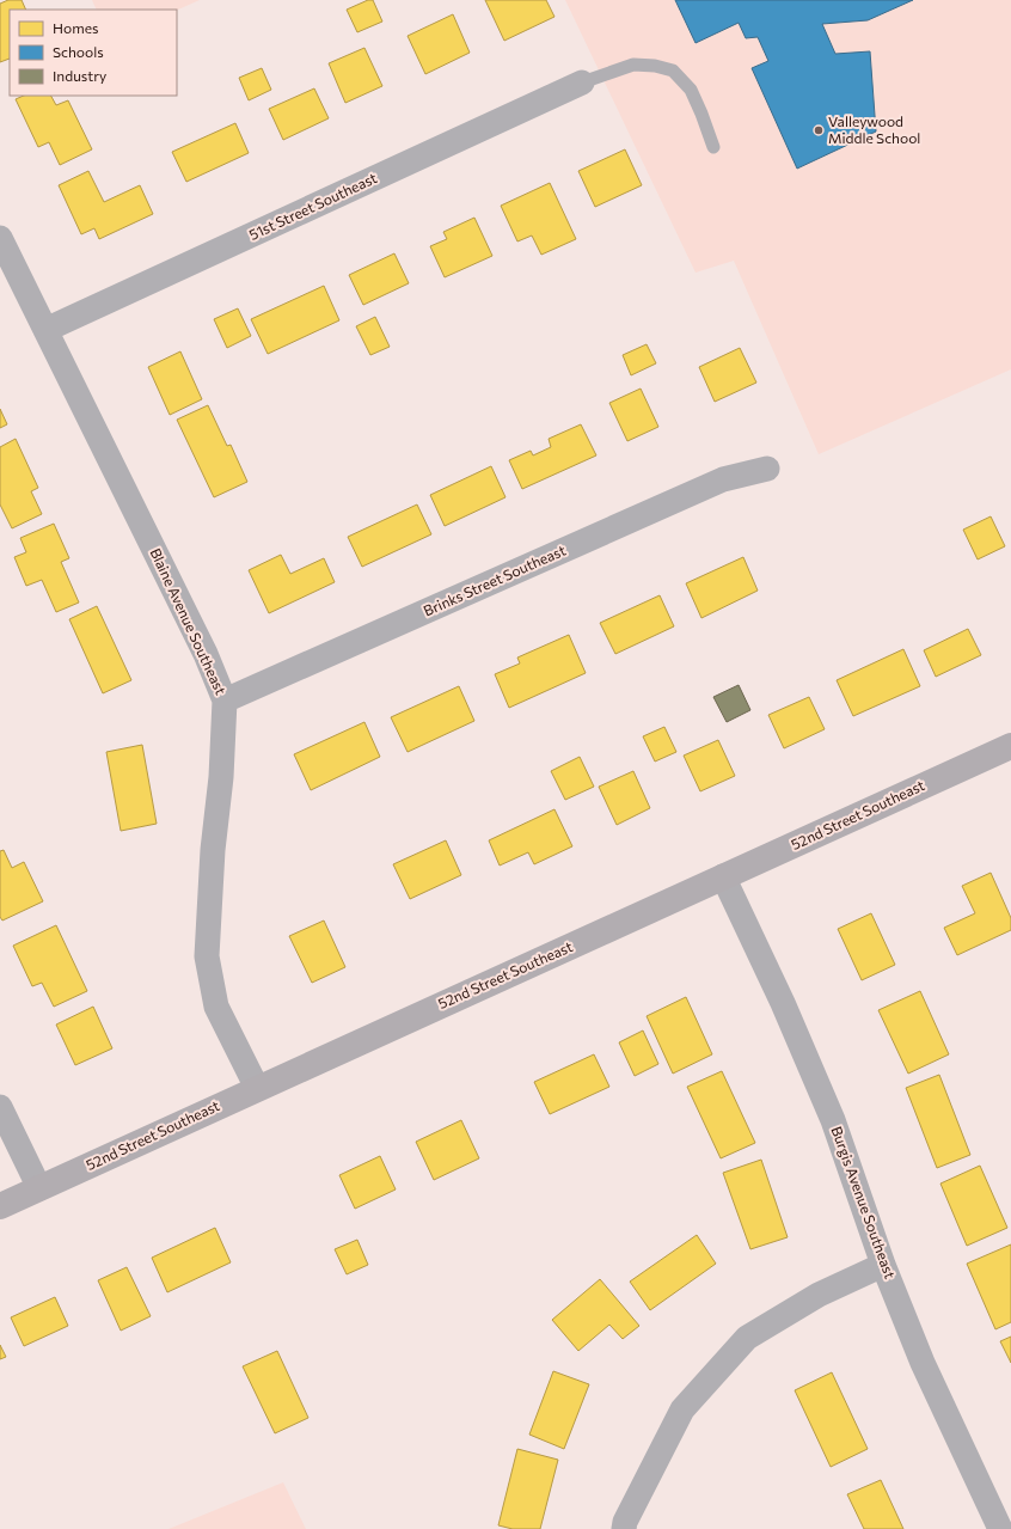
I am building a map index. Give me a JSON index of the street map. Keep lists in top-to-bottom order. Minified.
{"streets":{"main road":["52nd Street Southeast"],"street":["51st Street Southeast","Brinks Street Southeast","Blaine Avenue Southeast","Burgis Avenue Southeast"]},"crossings":[["51st Street Southeast","Blaine Avenue Southeast"],["Brinks Street Southeast","Blaine Avenue Southeast"],["Blaine Avenue Southeast","52nd Street Southeast"],["52nd Street Southeast","Burgis Avenue Southeast"]],"places":["Valleywood Middle School"],"legend":["Homes","Schools","Industry"]}
